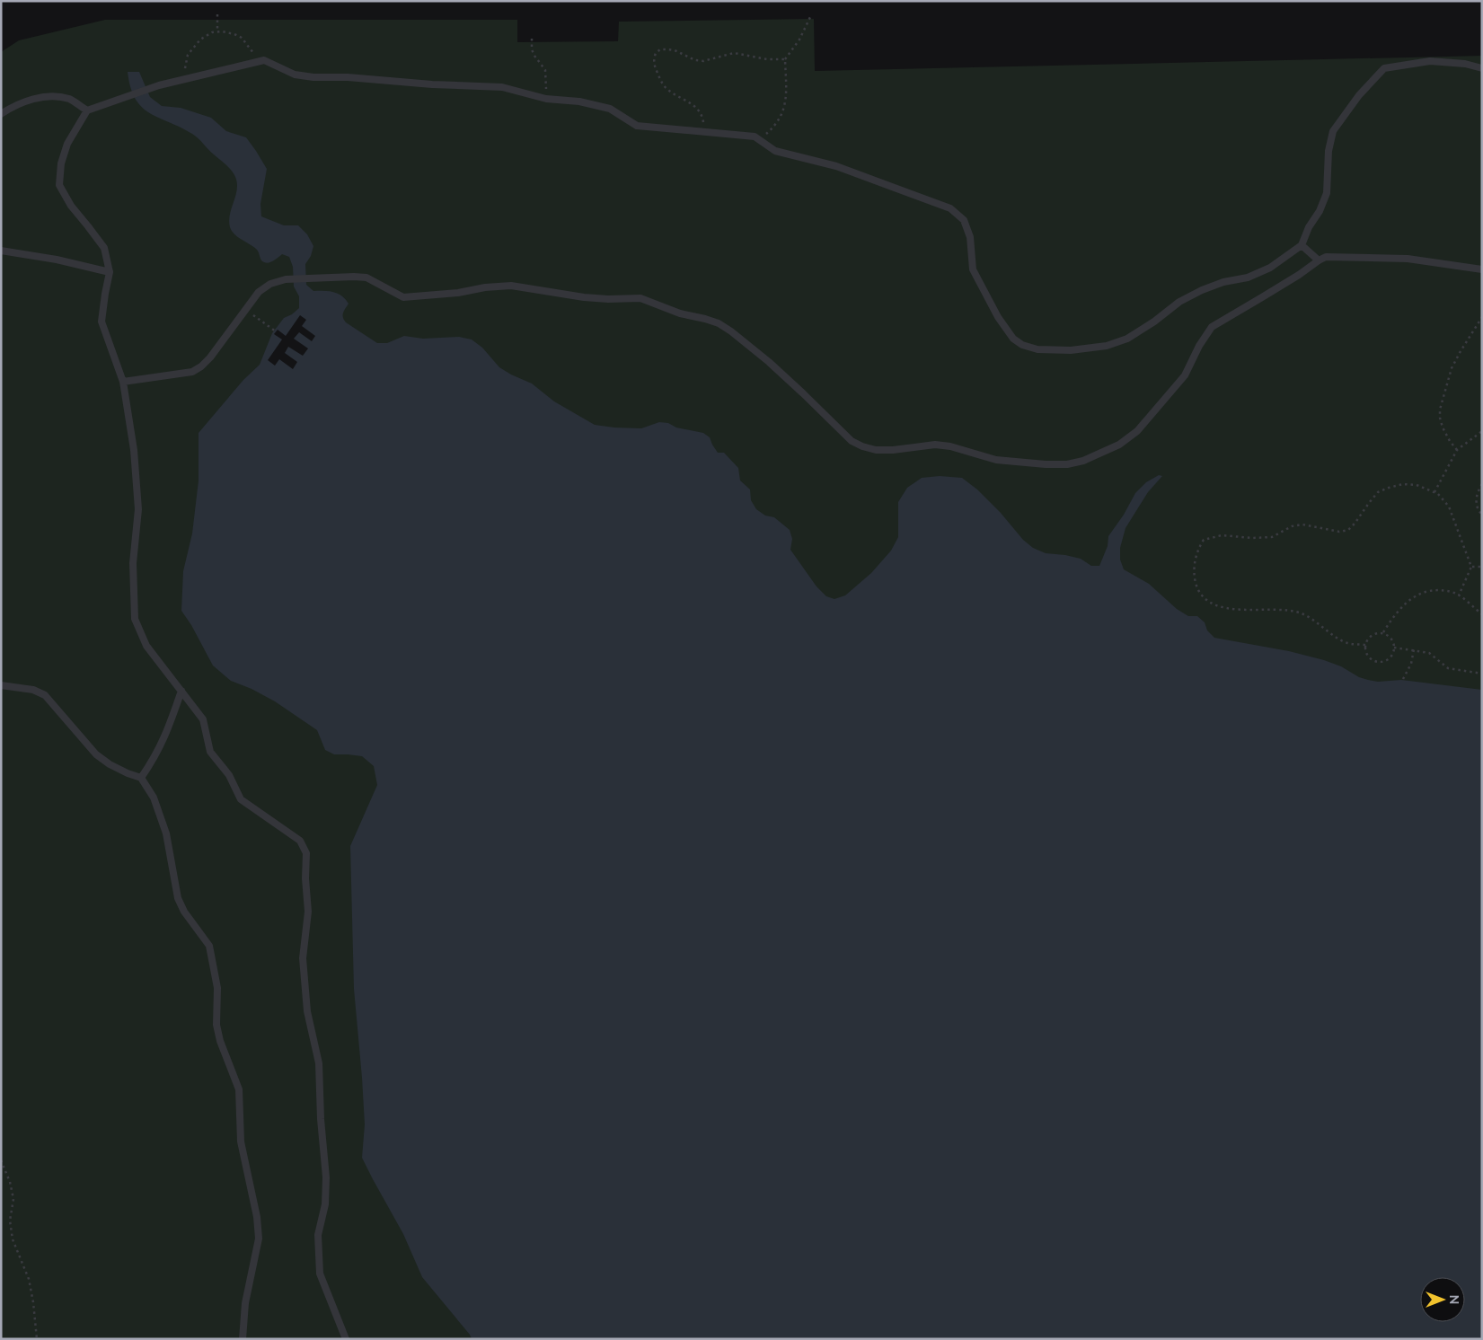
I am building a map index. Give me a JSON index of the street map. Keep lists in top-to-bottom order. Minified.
{"north":"right"}
